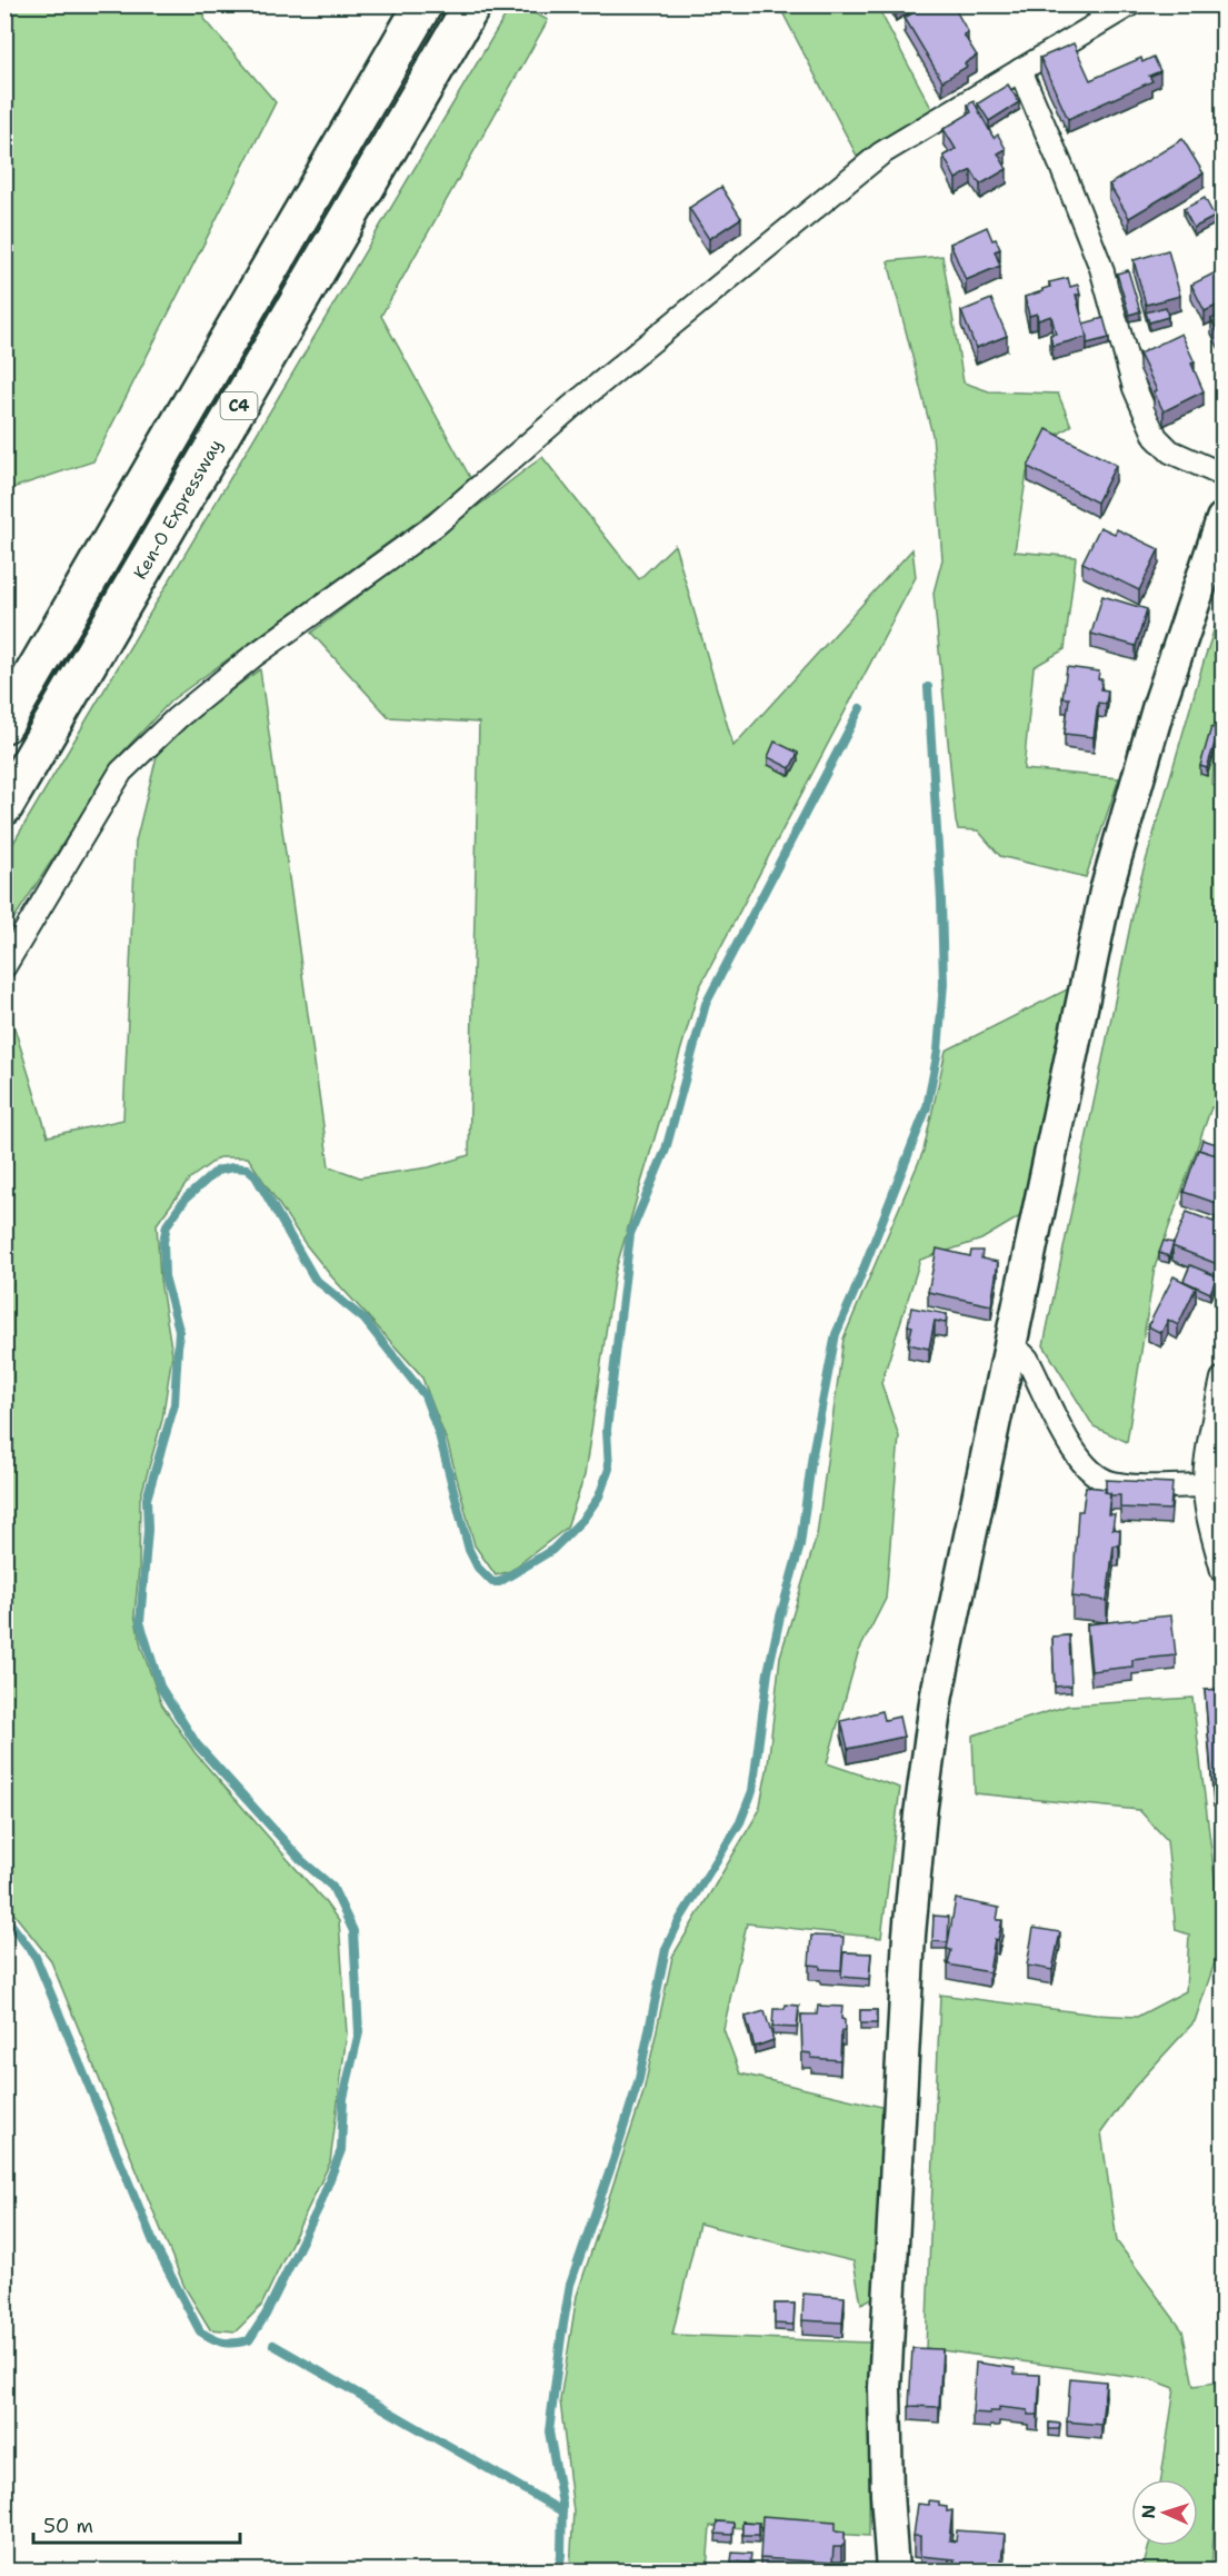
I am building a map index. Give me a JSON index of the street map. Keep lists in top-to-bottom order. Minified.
{"streets":{"highway":["C4","Ken-O Expressway"]},"scale_bar":"50 m","north":"left"}
